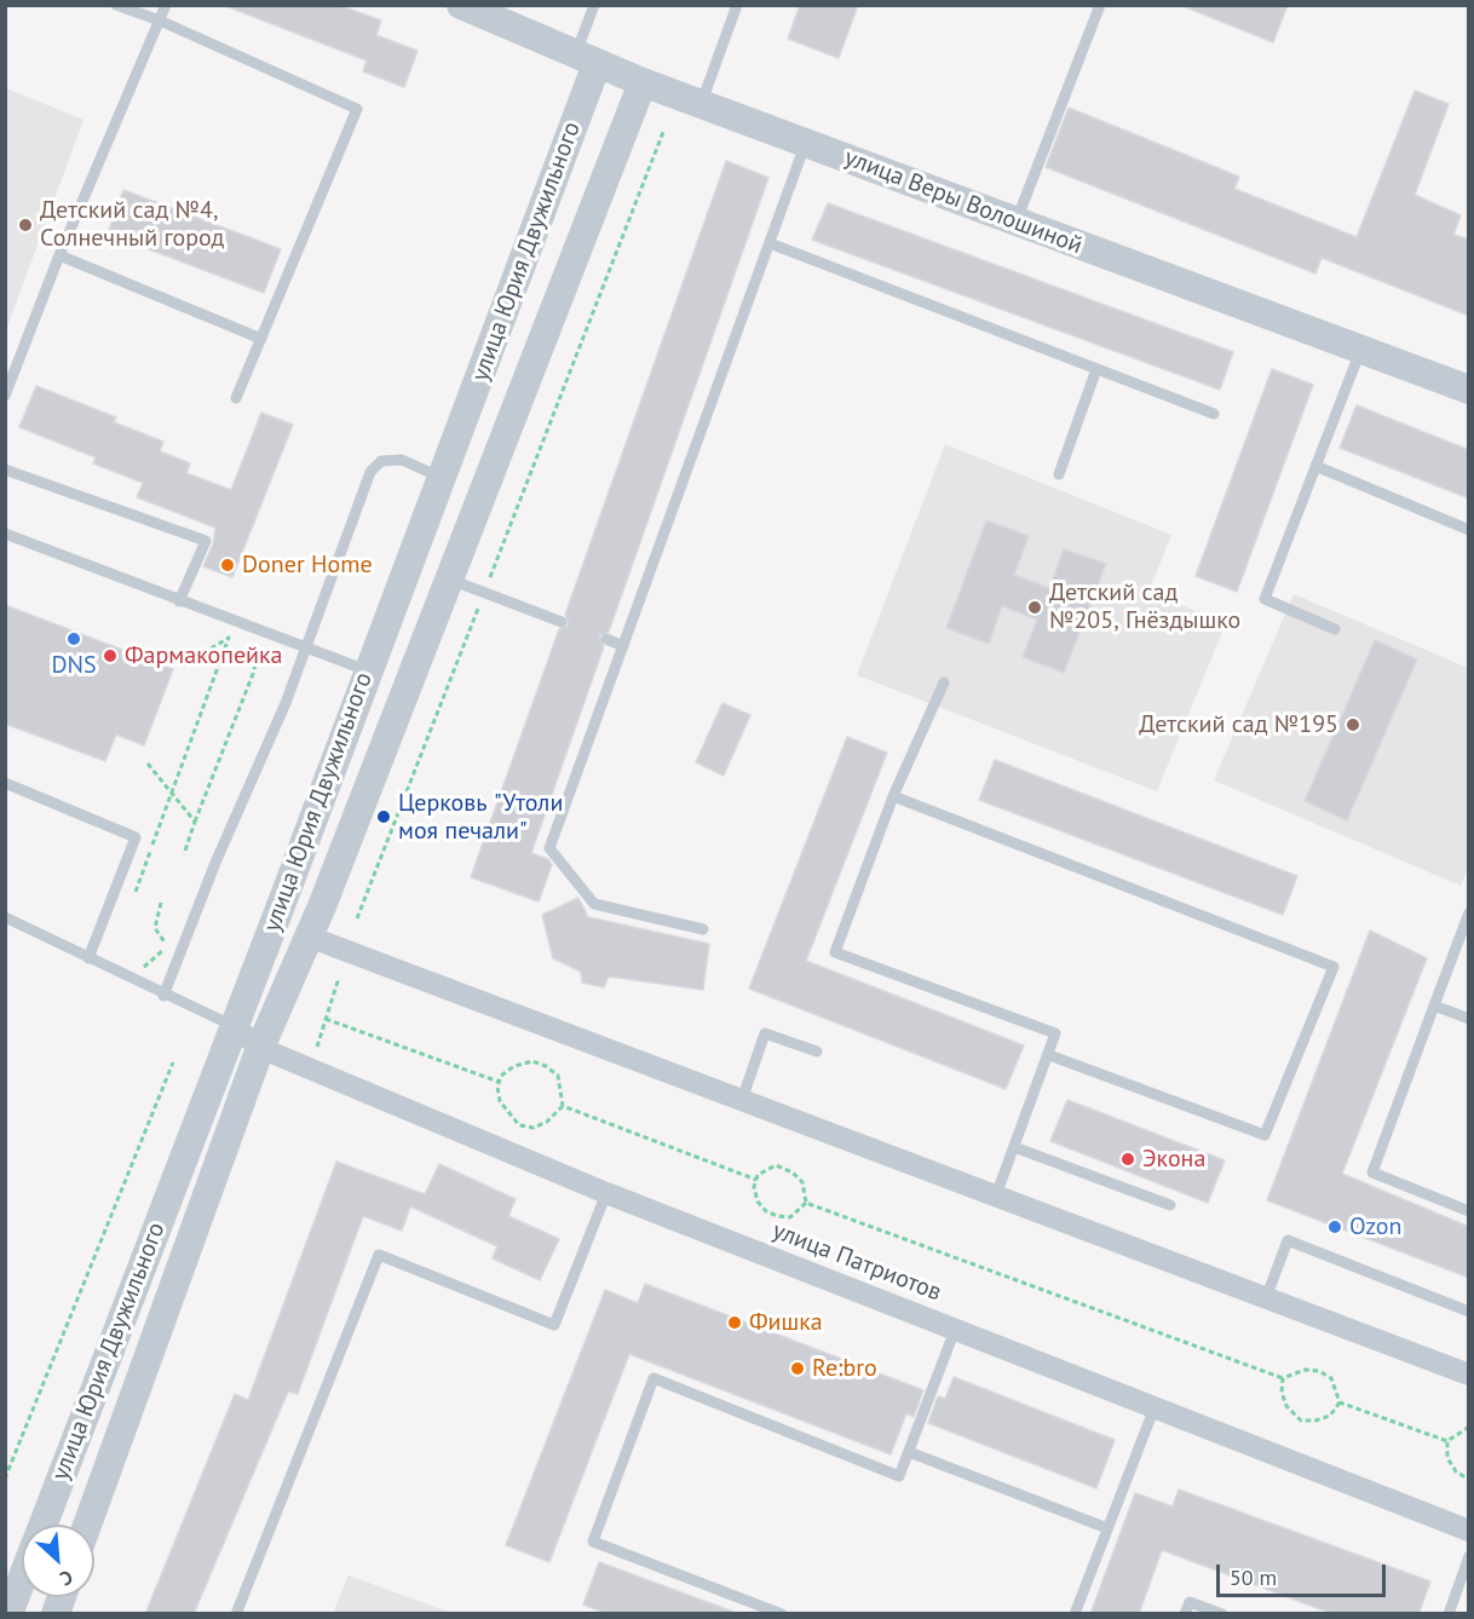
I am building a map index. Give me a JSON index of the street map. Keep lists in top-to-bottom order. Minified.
{"streets":{"street":["улица Веры Волошиной","улица Юрия Двужильного","улица Патриотов"]},"crossings":[["улица Веры Волошиной","улица Юрия Двужильного"],["улица Юрия Двужильного","улица Патриотов"]],"places":["Детский сад №4, Солнечный город","Doner Home","Детский сад №205, Гнёздышко","DNS","Фармакопейка","Детский сад №195","Церковь \"Утоли моя печали\"","Экона","Ozon","Фишка","Re:bro"],"scale_bar":"50 m","north":"bottom right"}
